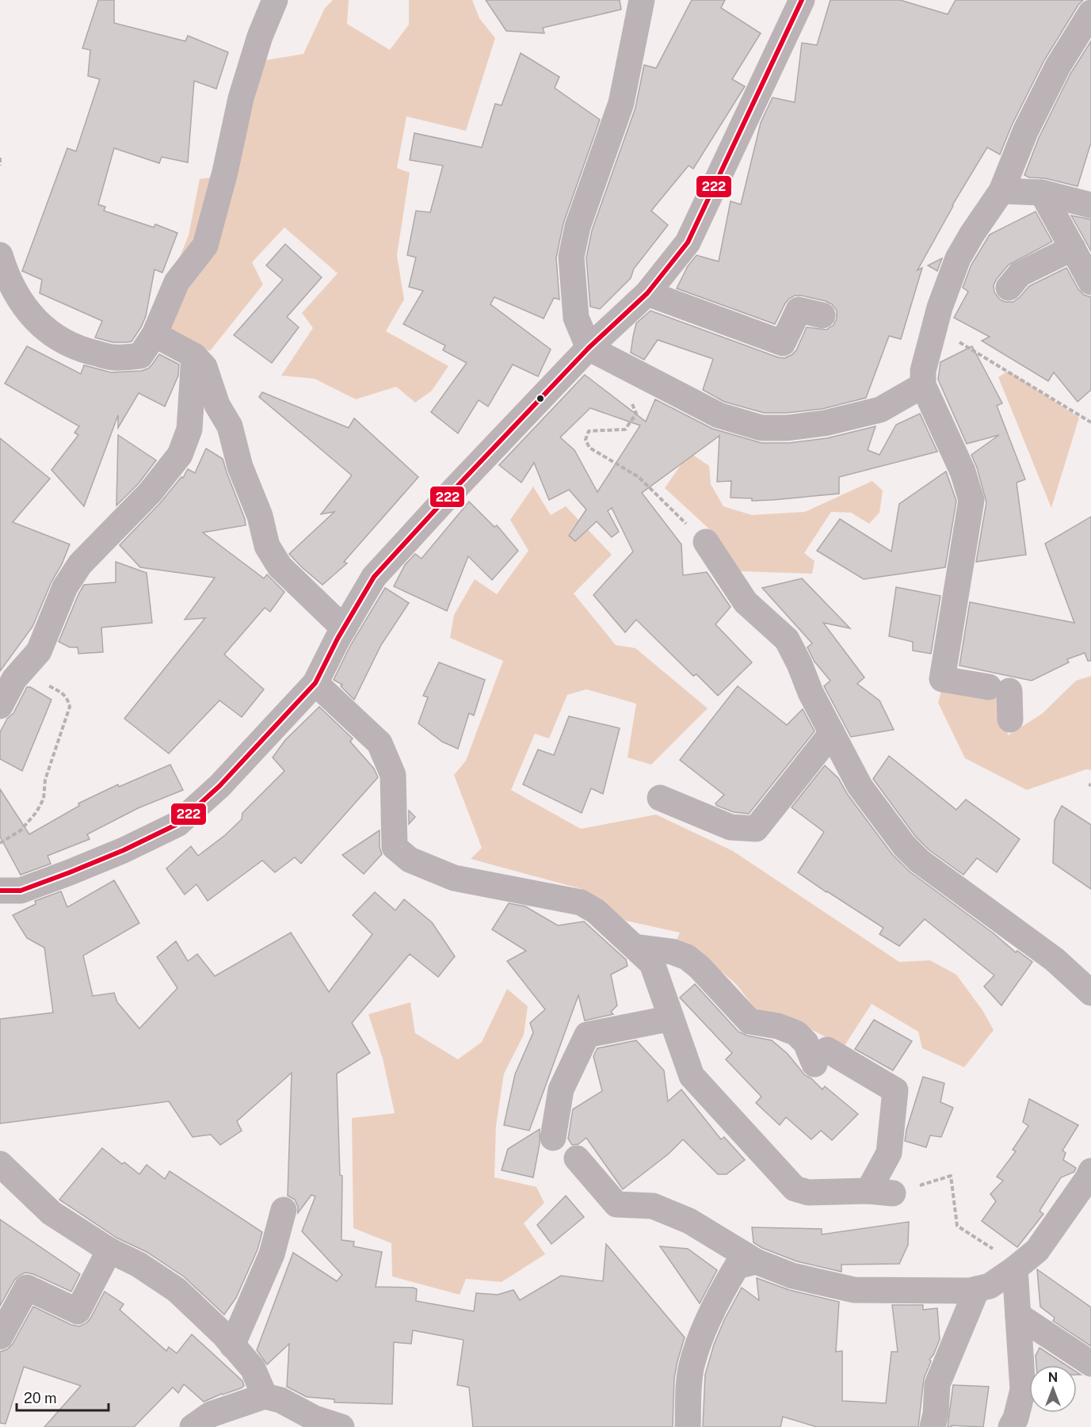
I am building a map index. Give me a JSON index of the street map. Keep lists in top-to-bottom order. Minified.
{"lines":["transit line 222"],"scale_bar":"20 m","north":"top"}
